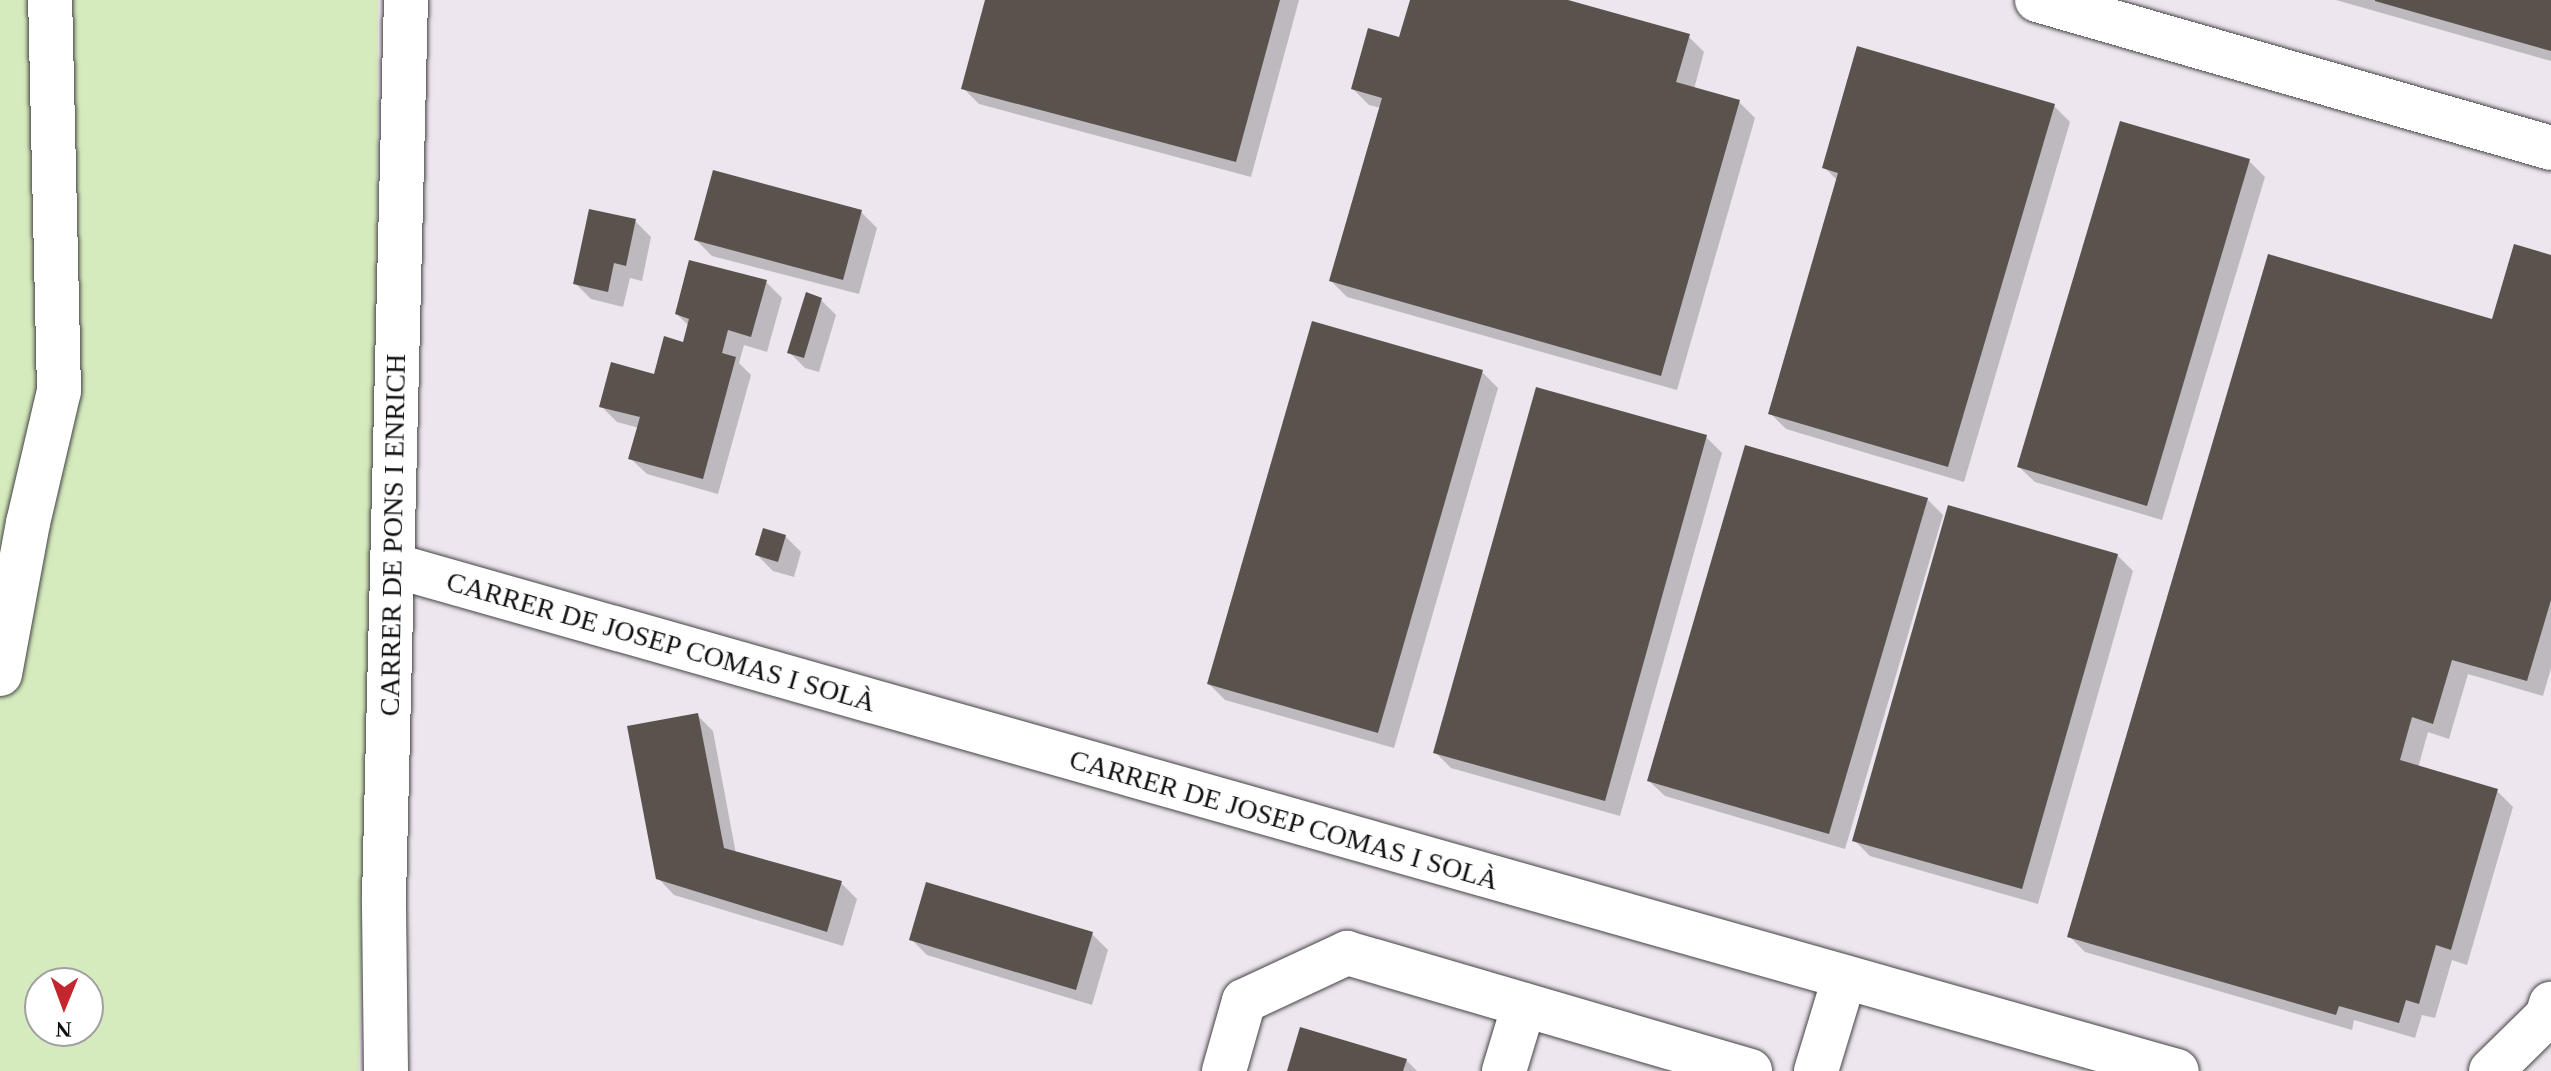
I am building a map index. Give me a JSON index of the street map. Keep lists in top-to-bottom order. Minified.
{"streets":{"street":["CARRER DE PONS I ENRICH","CARRER DE JOSEP COMAS I SOLÀ"]},"crossings":[["CARRER DE PONS I ENRICH","CARRER DE JOSEP COMAS I SOLÀ"]],"north":"bottom"}
